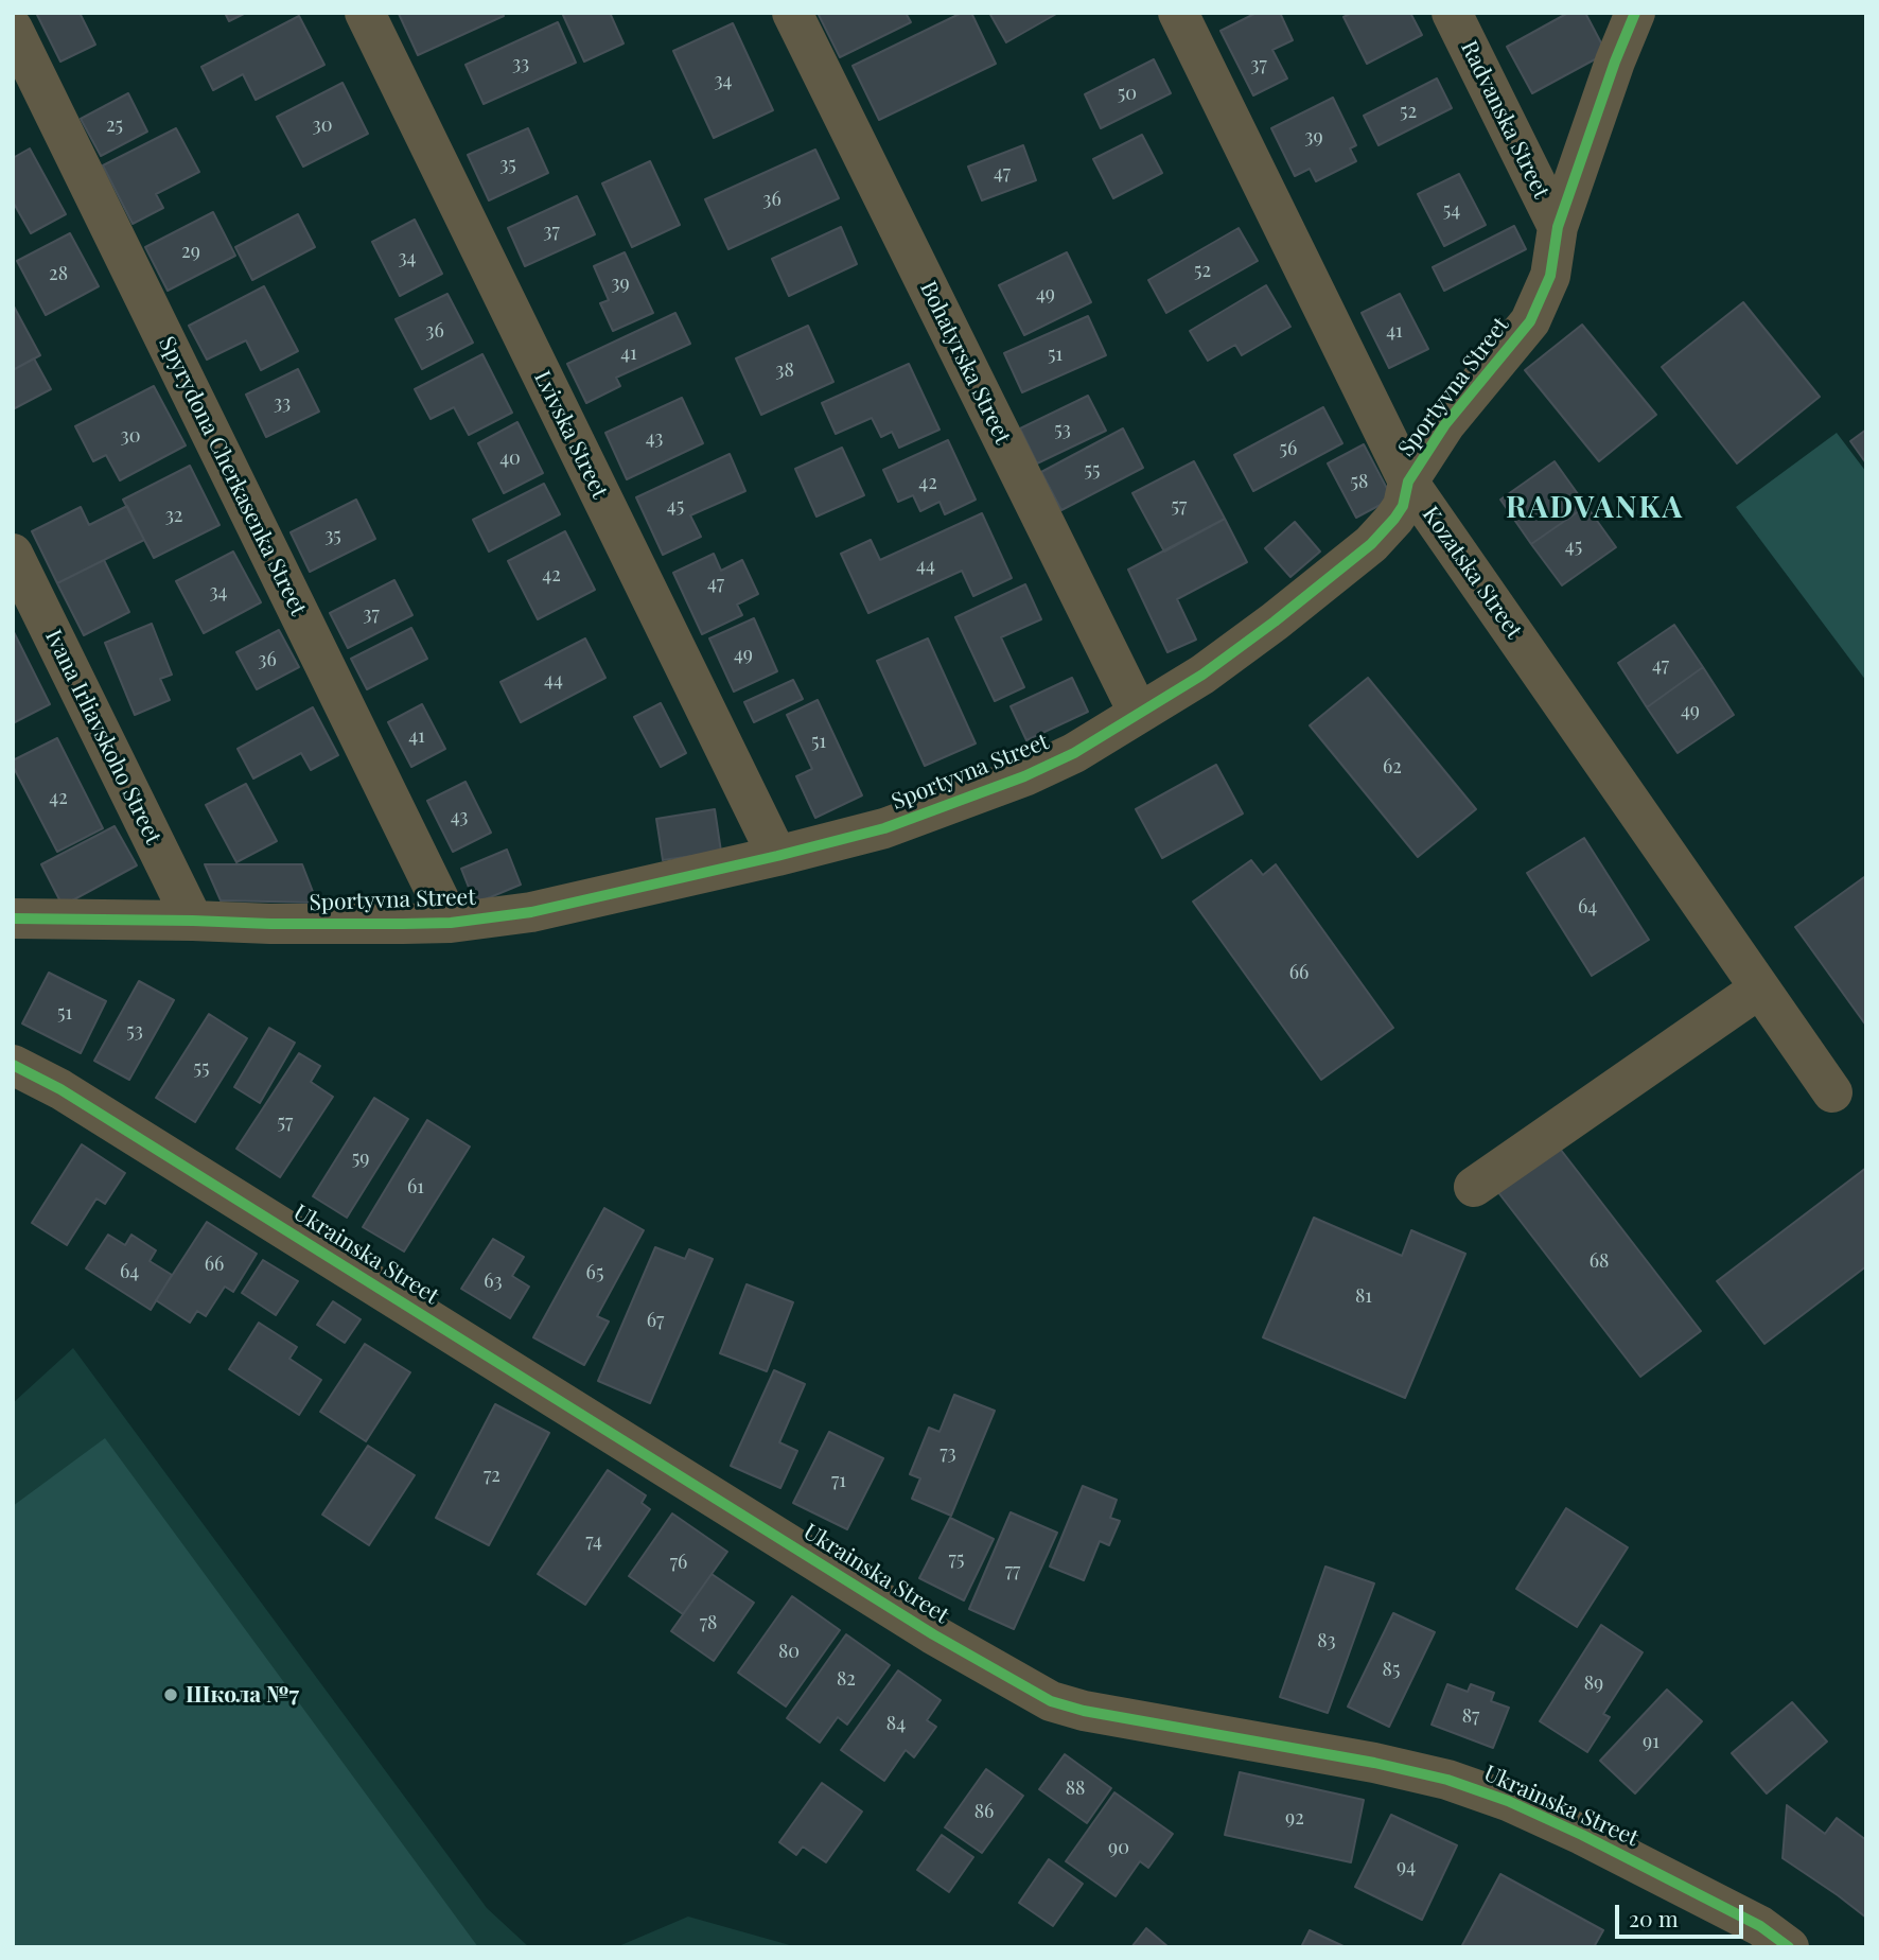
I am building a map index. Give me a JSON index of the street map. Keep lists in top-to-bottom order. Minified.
{"streets":{"street":["Radvanska Street","Bohatyrska Street","Sportyvna Street","Lvivska Street","Spyrydona Cherkasenka Street","Kozatska Street","Ivana Irliavskoho Street","Ukrainska Street"]},"crossings":[["Radvanska Street","Sportyvna Street"],["Bohatyrska Street","Sportyvna Street"],["Sportyvna Street","Lvivska Street"],["Sportyvna Street","Spyrydona Cherkasenka Street"],["Sportyvna Street","Kozatska Street"],["Sportyvna Street","Ivana Irliavskoho Street"]],"districts":["RADVANKA"],"places":["Школа №7"],"house_numbers":["33","37","34","50","52","25","30","39","35","47","36","54","37","29","34","52","28","39","49","36","41","41","51","38","33","53","30","43","56","40","55","58","42","45","57","32","35","45","44","42","47","34","37","49","36","47","44","49","41","51","62","42","43","64","66","51","53","55","57","59","61","68","66","64","65","63","81","67","73","72","71","74","75","76","77","78","83","80","85","82","89","87","84","91","88","86","92","90","94"],"scale_bar":"20 m"}
